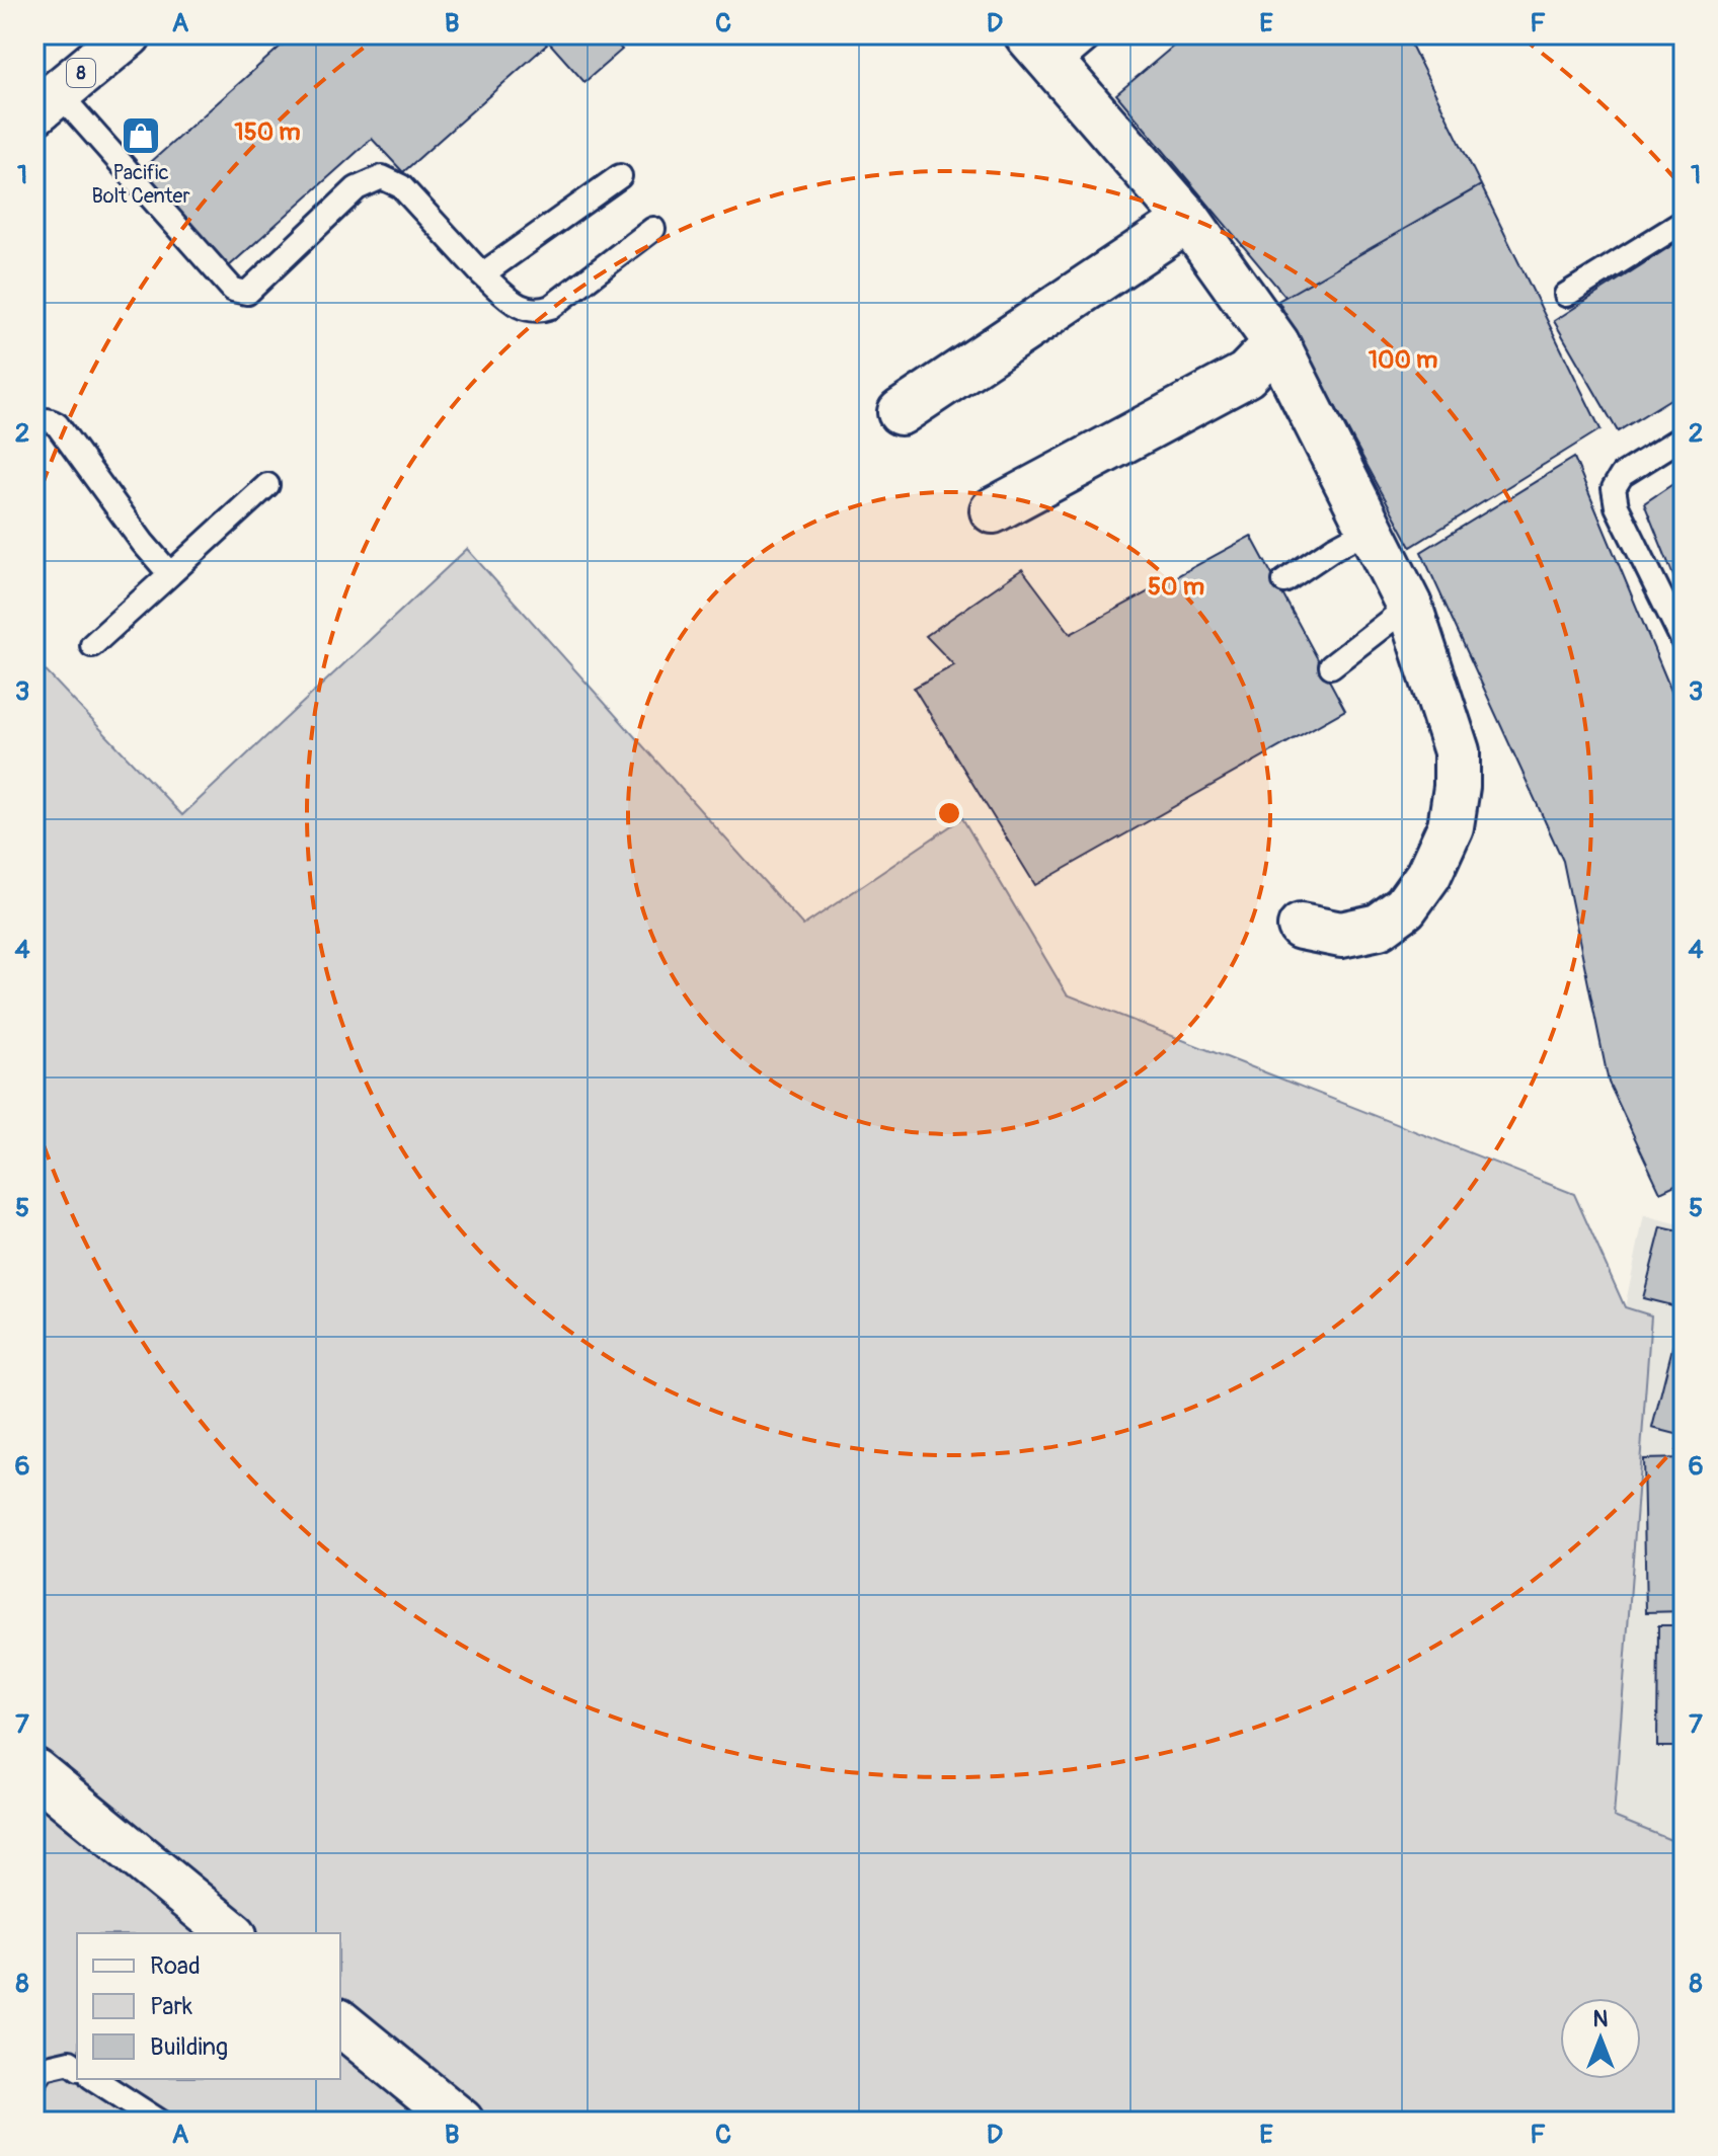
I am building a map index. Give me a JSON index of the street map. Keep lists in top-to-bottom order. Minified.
{"streets":{"street":["8"]},"places":{"shop":["Pacific Bolt Center"]},"legend":["Road","Park","Building"],"north":"top","grid":{"columns":["A","B","C","D","E","F"],"rows":["1","2","3","4","5","6","7","8"]},"rings":["150 m","100 m","50 m"]}
